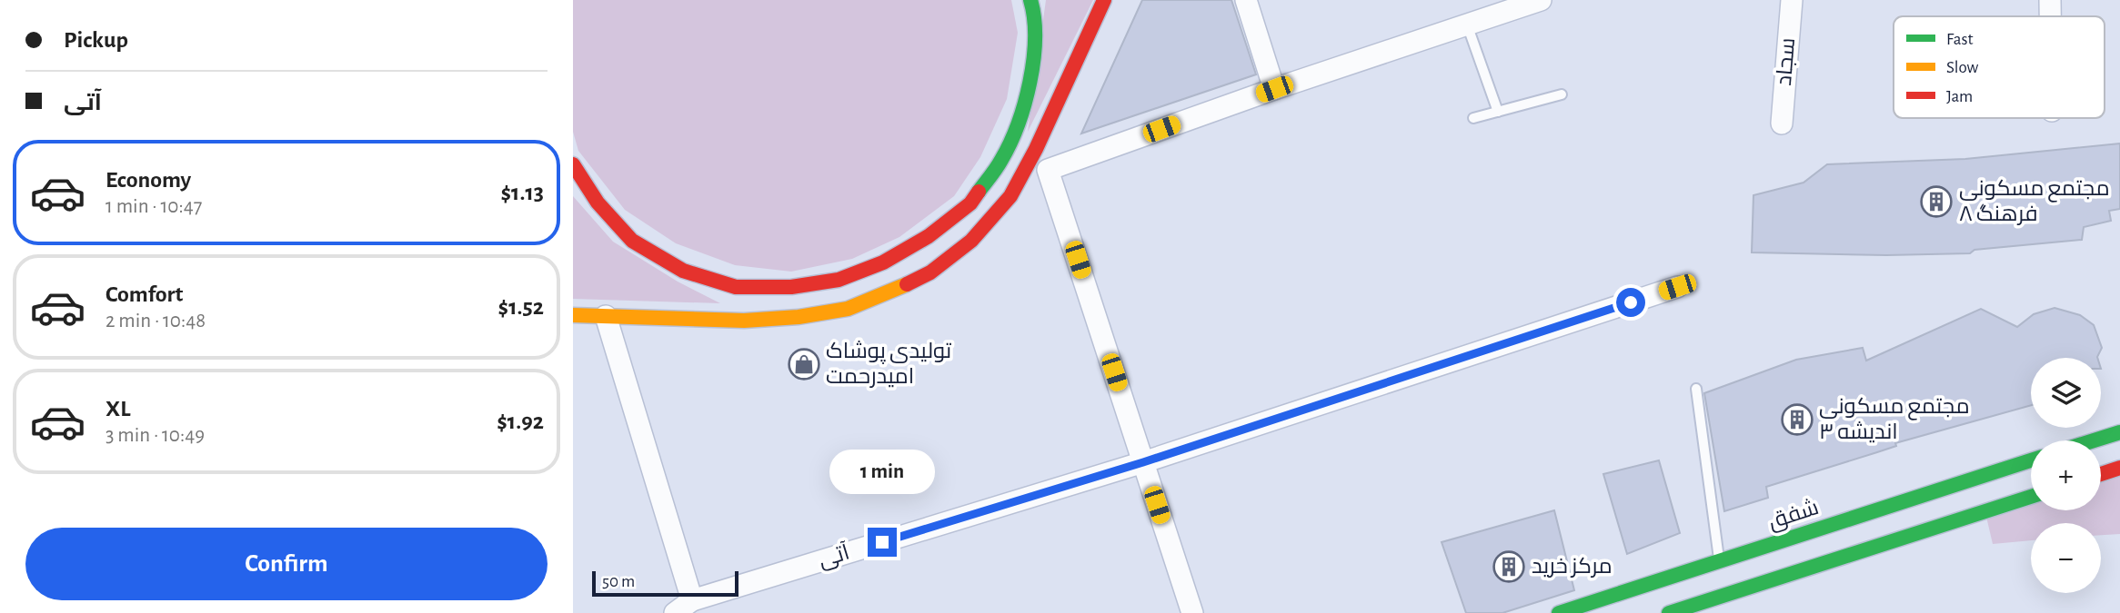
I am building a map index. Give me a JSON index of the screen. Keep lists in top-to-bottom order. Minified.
{"streets":{"main road":["شفق"],"street":["سجاد","آتی"]},"places":{"building":["مجتمع مسکونی فرهنگ ۸","مجتمع مسکونی اندیشه ۳","مرکز خرید"],"shop":["تولیدی پوشاک امیدرحمت"]},"legend":["Fast","Slow","Jam"],"scale_bar":"50 m","page":{"banner":["Pickup","آتی"],"list":[{"name":"Economy","note":"1 min · 10:47","value":"$1.13"},{"name":"Comfort","note":"2 min · 10:48","value":"$1.52"},{"name":"XL","note":"3 min · 10:49","value":"$1.92"}],"map_buttons":["+","−"],"bubble":"1 min","buttons":"Confirm","scale":"50 m"}}
